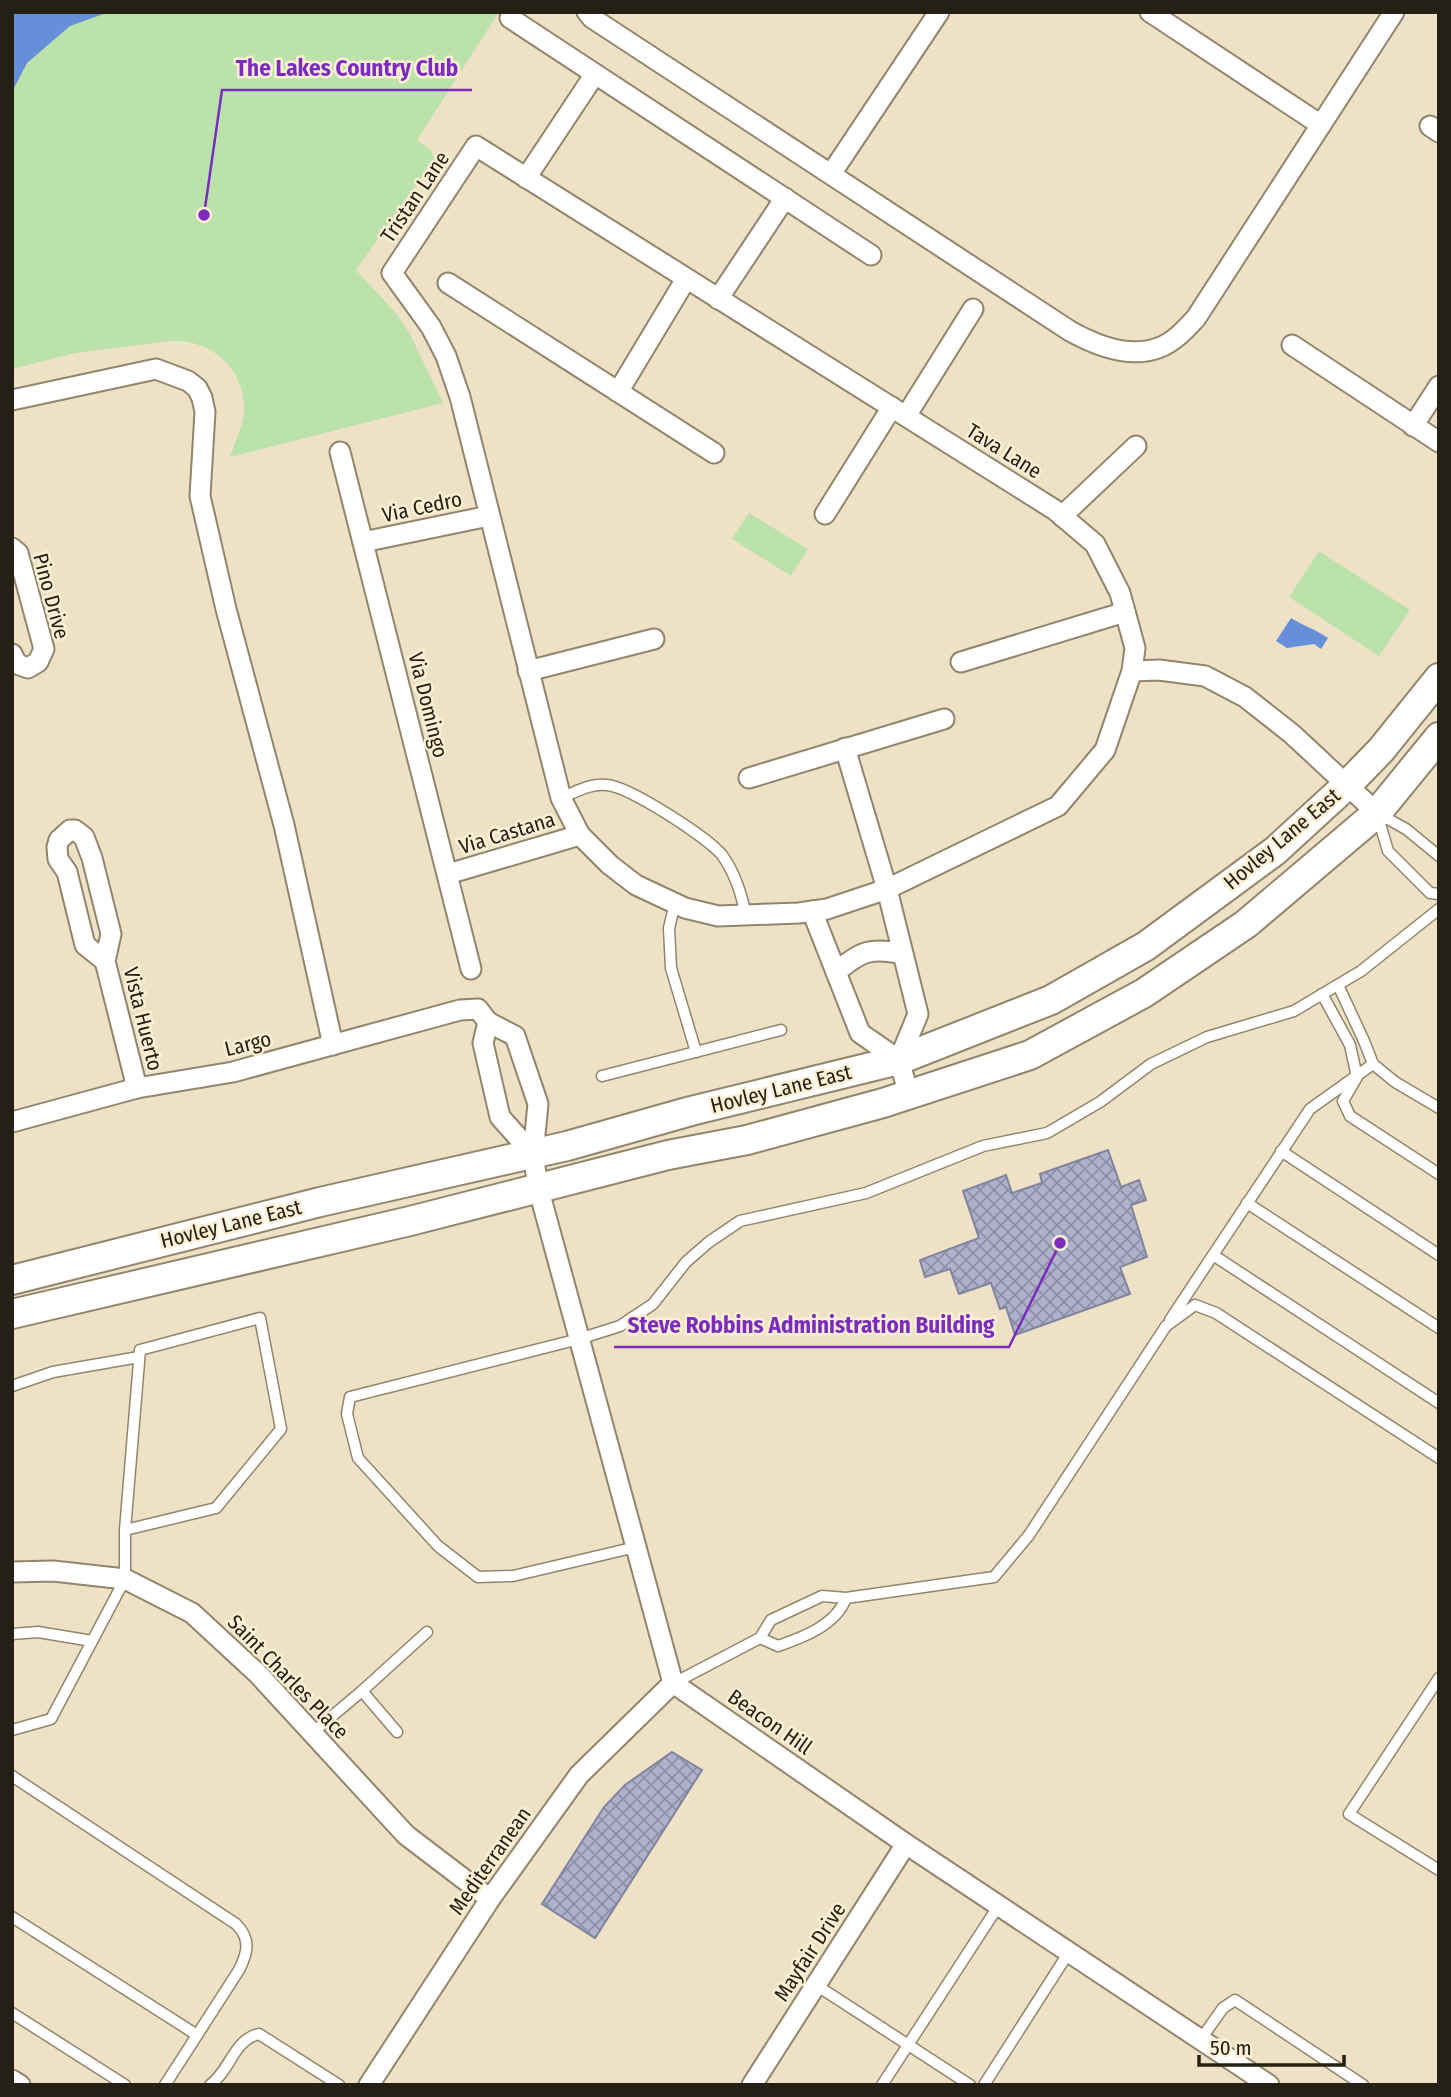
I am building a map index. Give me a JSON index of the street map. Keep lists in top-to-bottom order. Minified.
{"streets":{"main road":["Hovley Lane East"],"street":["Tristan Lane","Tava Lane","Via Cedro","Pino Drive","Via Domingo","Via Castana","Vista Huerto","Largo","Saint Charles Place","Beacon Hill","Mediterranean","Mayfair Drive"]},"crossings":[["Tristan Lane","Tava Lane"],["Tava Lane","Via Cedro"],["Tava Lane","Via Castana"],["Via Cedro","Via Domingo"],["Via Domingo","Via Castana"],["Hovley Lane East","Largo"],["Vista Huerto","Largo"],["Saint Charles Place","Mediterranean"],["Beacon Hill","Mediterranean"],["Beacon Hill","Mayfair Drive"]],"places":["The Lakes Country Club","Steve Robbins Administration Building"],"scale_bar":"50 m"}
